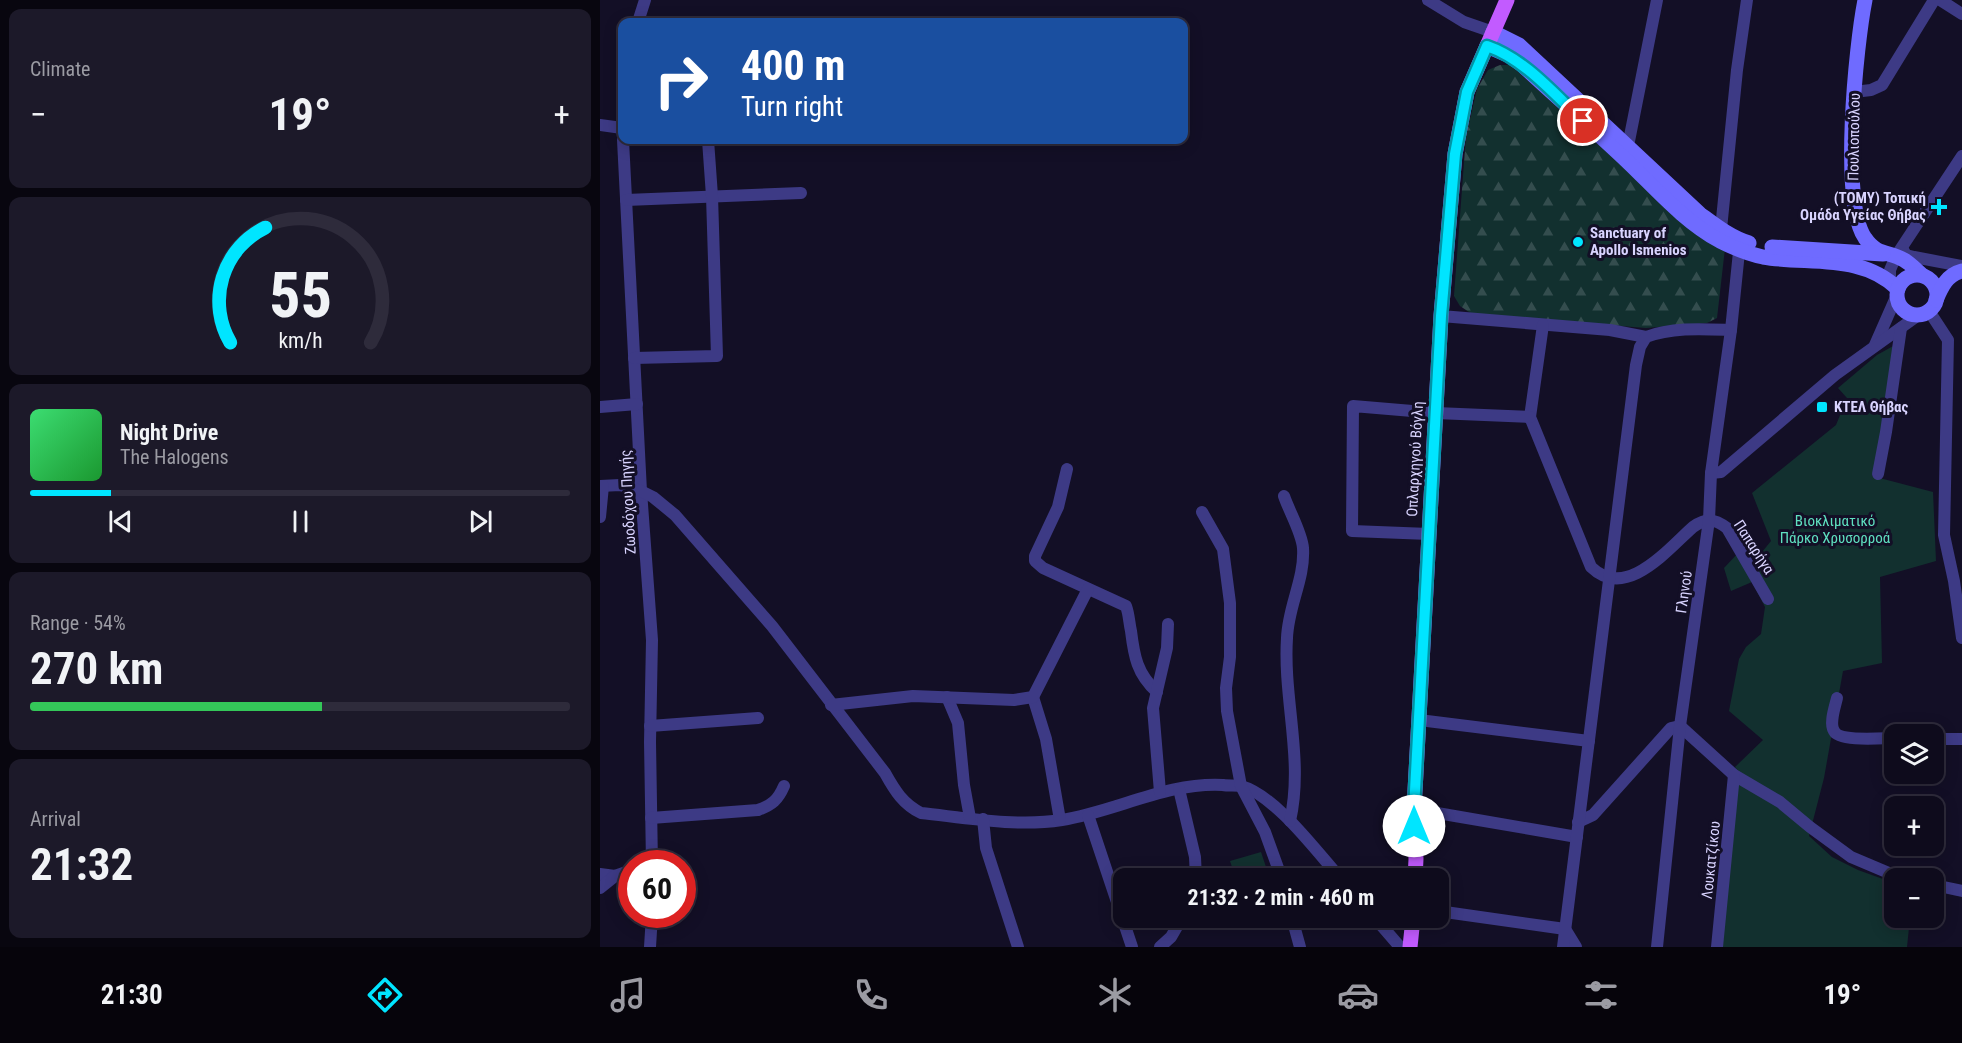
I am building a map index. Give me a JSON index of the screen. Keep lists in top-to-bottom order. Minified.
{"streets":{"main road":["Οπλαρχηγού Βόγλη"],"street":["Πουλιοπούλου","Ζωοδόχου Πηγής","Παπαρήγα","Γληνού","Λουκατζίκου"]},"crossings":[["Παπαρήγα","Γληνού"]],"parks":["Βιοκλιματικό Πάρκο Χρυσορροά"],"places":{"health":["(ΤΟΜΥ) Τοπική Ομάδα Υγείας Θήβας"],"other":["Sanctuary of Apollo Ismenios"],"transit":["ΚΤΕΛ Θήβας"]},"page":{"tile":["Climate",["Range · 54%","270 km"],["Arrival","21:32"]],"turn":["400 m","Turn right"],"heat":["−","19°","+"],"song":["Night Drive","The Halogens"],"map_buttons":["+","−"],"limit":"60","trip":"21:32 · 2 min · 460 m","tabs":["21:30","19°"],"gauge":["55","km/h"]}}
